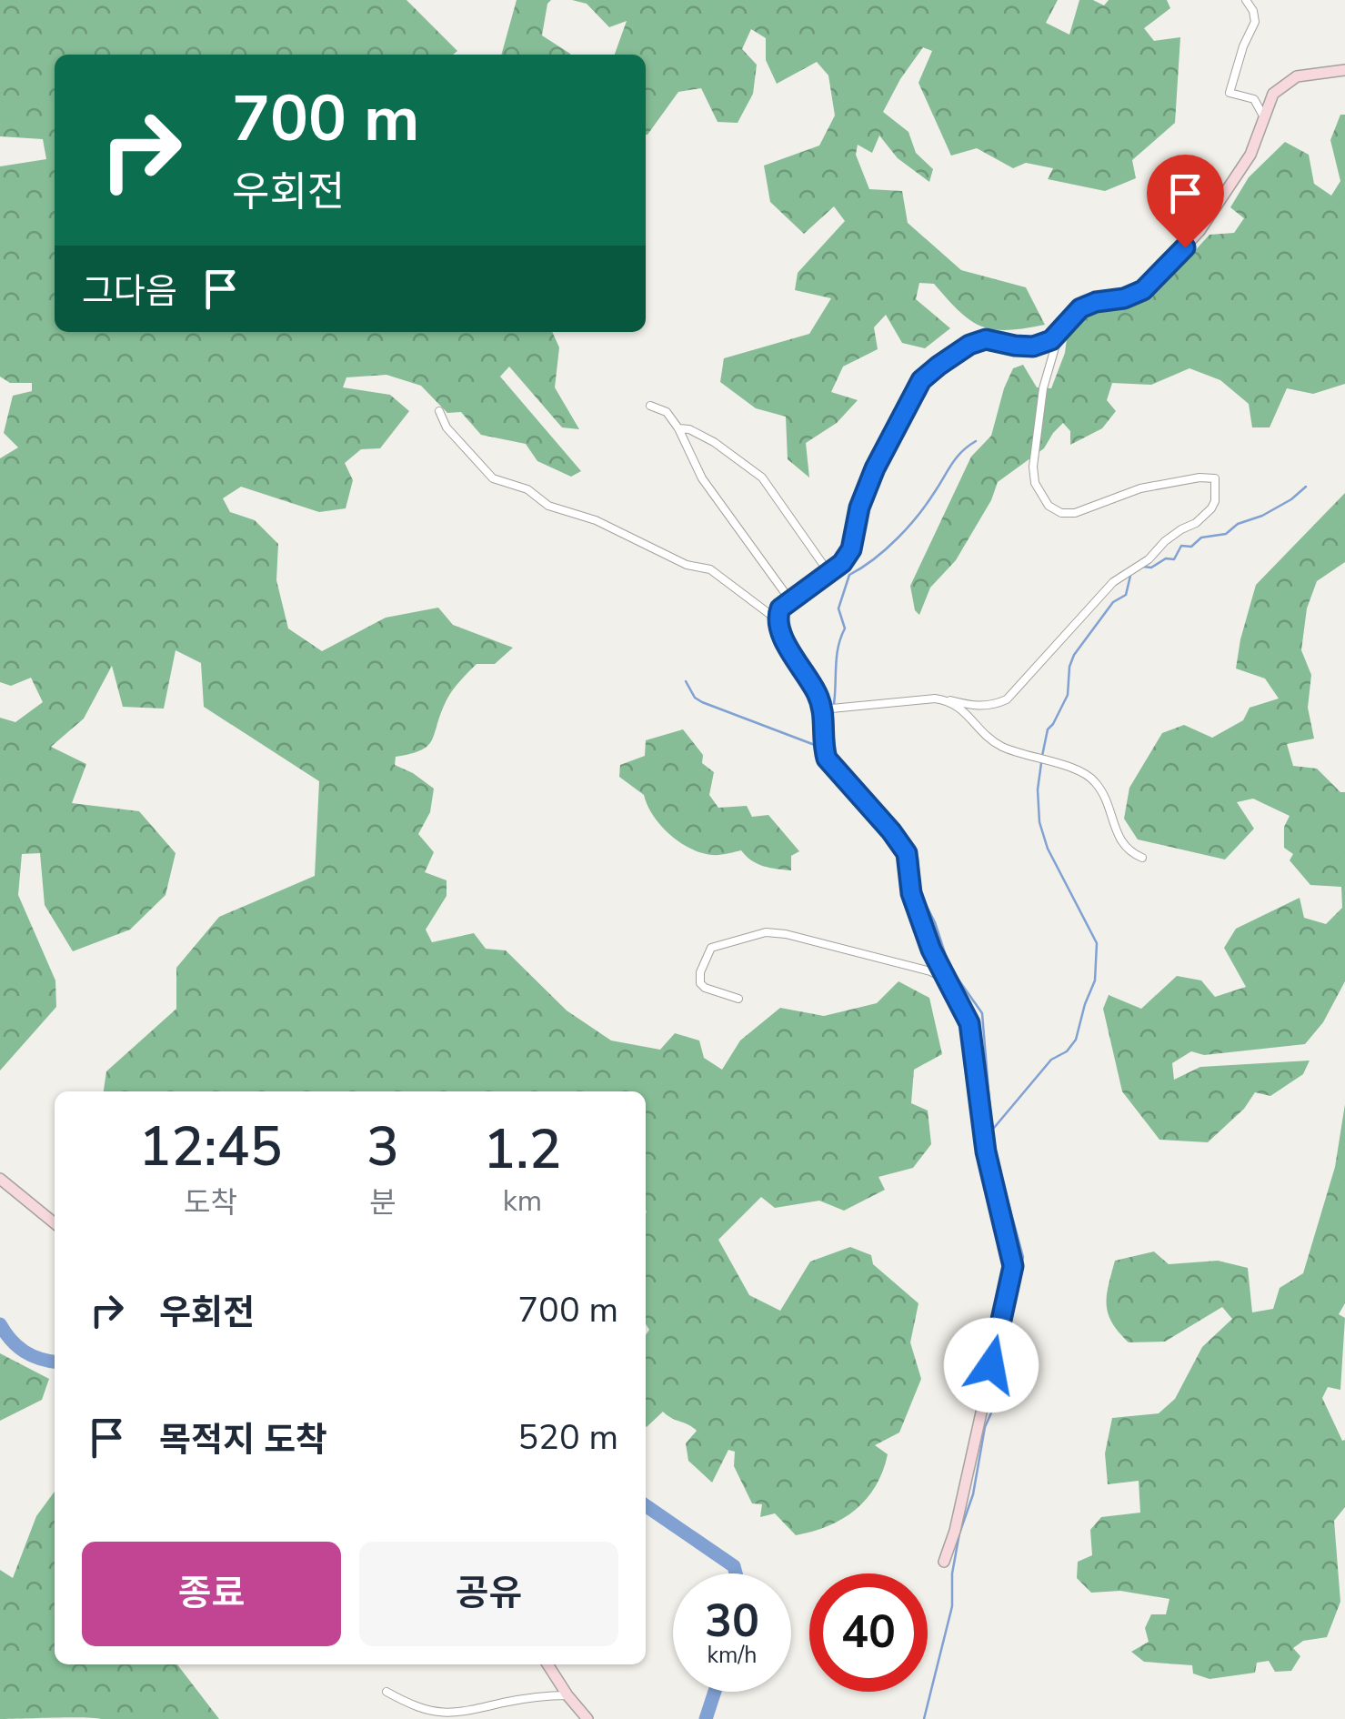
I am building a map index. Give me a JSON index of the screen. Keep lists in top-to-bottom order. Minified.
{"page":{"turn":["700 m","우회전"],"then":"그다음","eta":["12:45","도착","3","분","1.2","km"],"list":[{"name":"우회전","value":"700 m"},{"name":"목적지 도착","value":"520 m"}],"buttons":["종료","공유"],"speed":"30 km/h","limit":"40"}}
